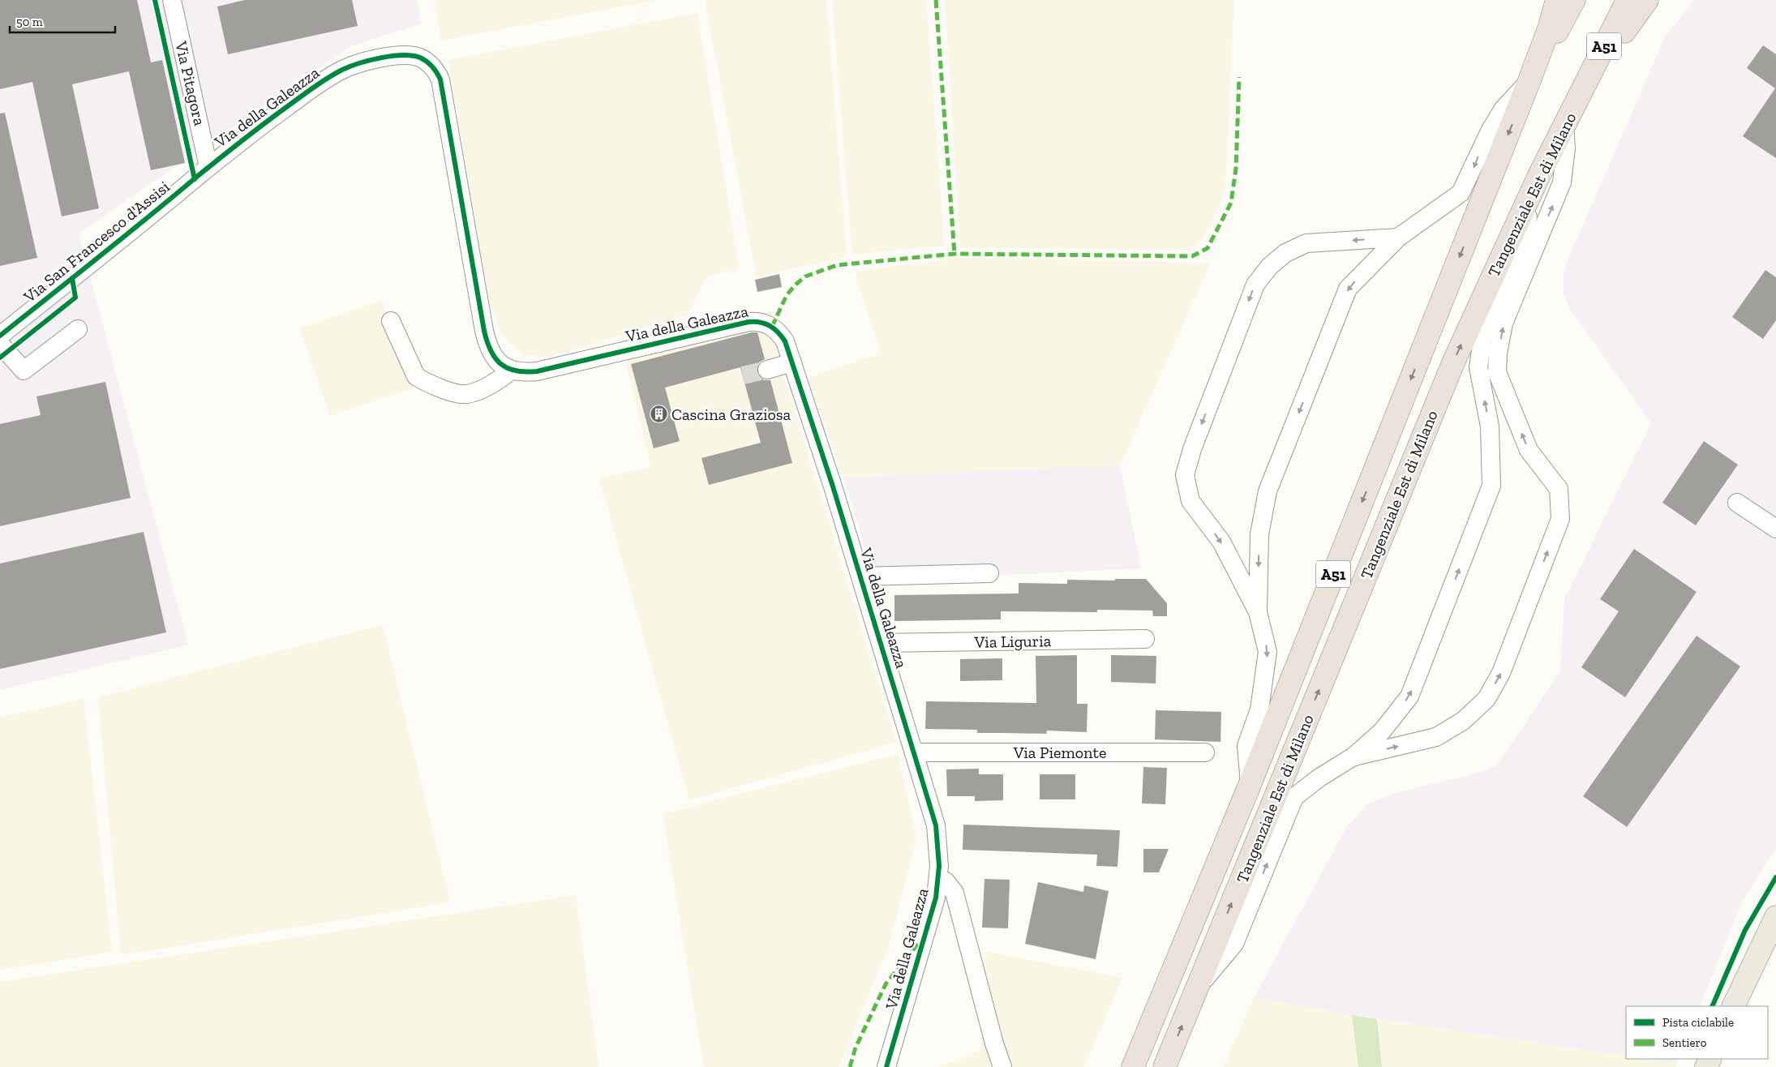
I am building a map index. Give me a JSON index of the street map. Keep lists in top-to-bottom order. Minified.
{"streets":{"highway":["A51","Tangenziale Est di Milano"],"street":["Via Pitagora","Via della Galeazza","Via San Francesco d'Assisi","Via Liguria","Via Piemonte"]},"crossings":[["Via Pitagora","Via della Galeazza"],["Via Pitagora","Via San Francesco d'Assisi"],["Via della Galeazza","Via San Francesco d'Assisi"],["Via della Galeazza","Via Liguria"],["Via della Galeazza","Via Piemonte"]],"places":{"building":["Cascina Graziosa"]},"legend":["Pista ciclabile","Sentiero"],"scale_bar":"50 m"}
